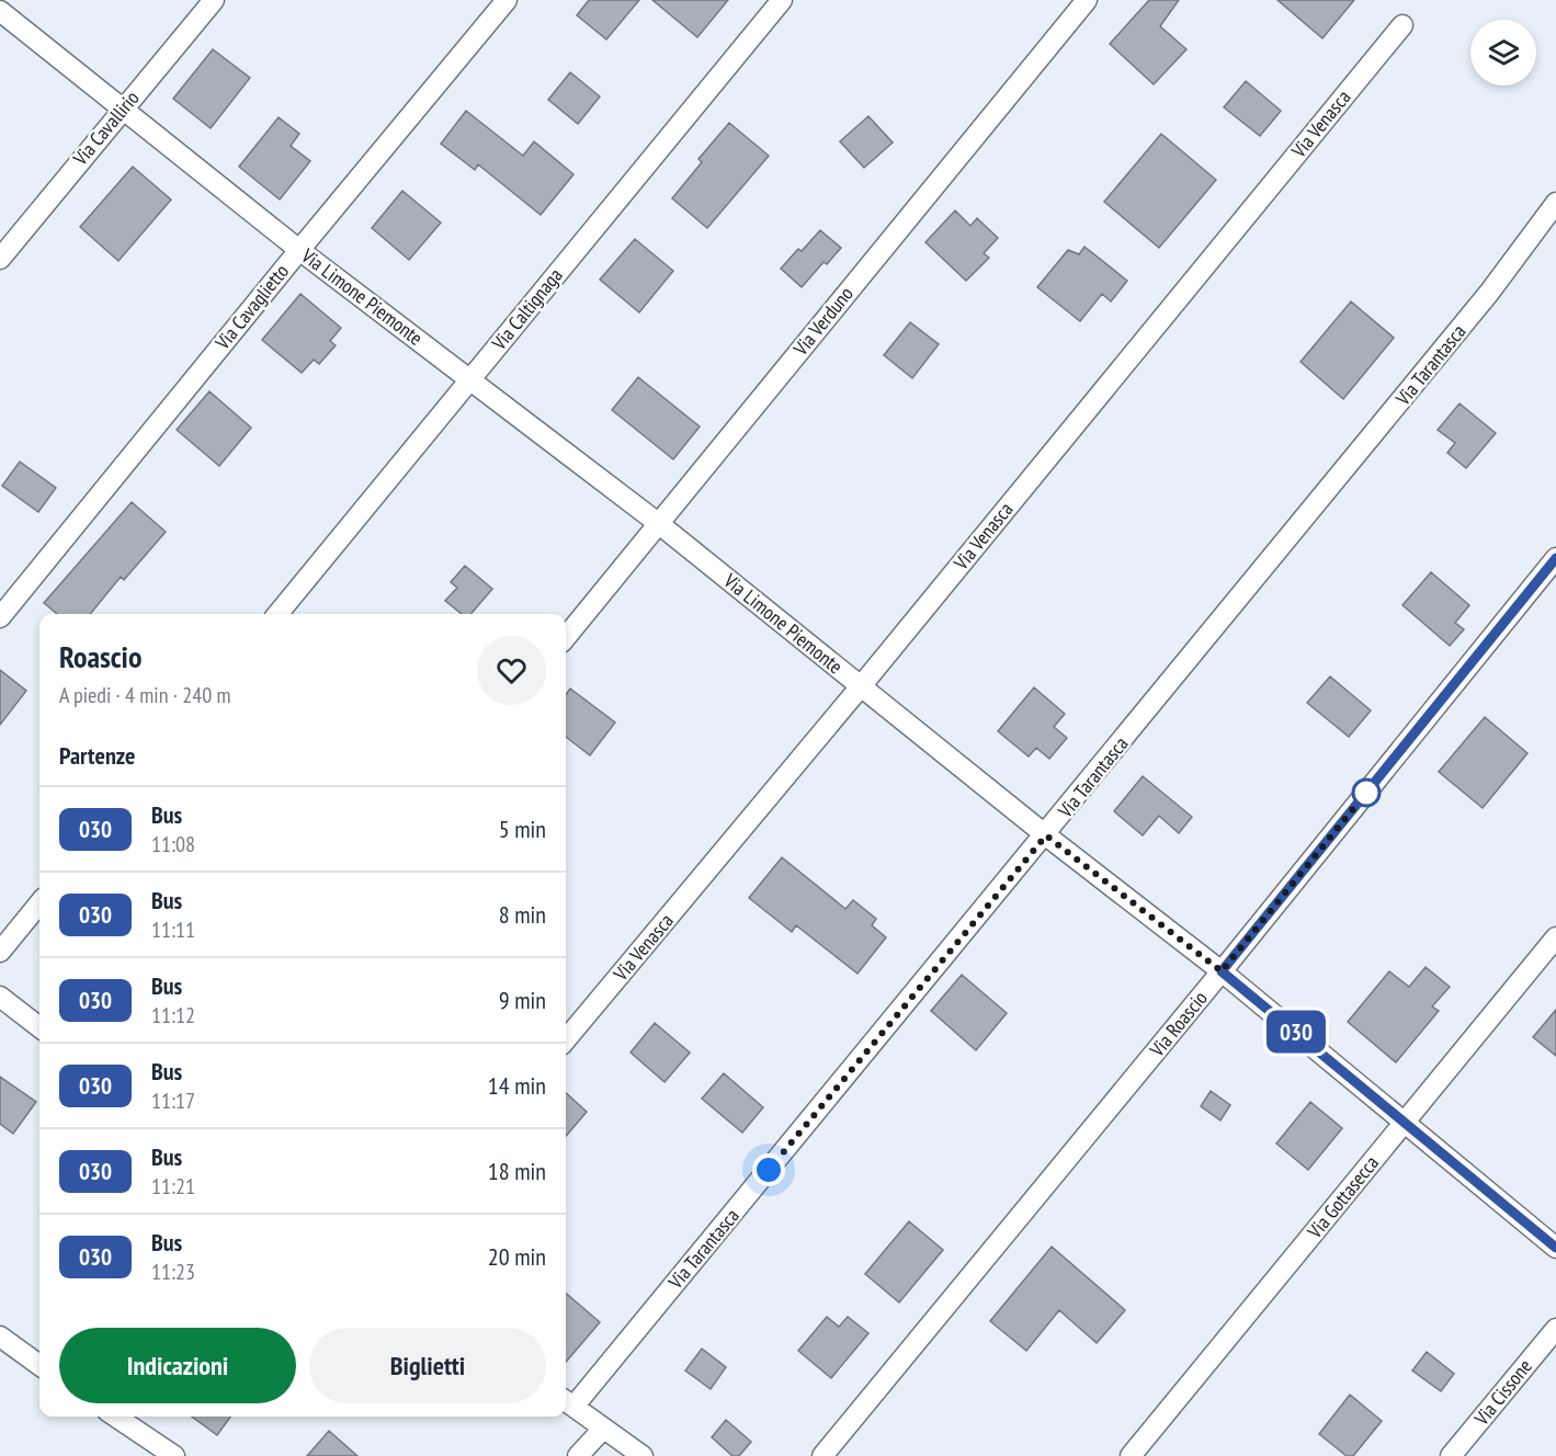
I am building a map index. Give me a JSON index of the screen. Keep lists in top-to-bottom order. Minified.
{"streets":{"street":["Via Venasca","Via Cavallirio","Via Limone Piemonte","Via Cavaglietto","Via Caltignaga","Via Verduno","Via Tarantasca","Via Roascio","Via Gottasecca","Via Cissone"]},"crossings":[["Via Venasca","Via Limone Piemonte"],["Via Cavallirio","Via Limone Piemonte"],["Via Limone Piemonte","Via Cavaglietto"],["Via Limone Piemonte","Via Caltignaga"],["Via Limone Piemonte","Via Verduno"],["Via Limone Piemonte","Via Tarantasca"],["Via Limone Piemonte","Via Roascio"],["Via Limone Piemonte","Via Gottasecca"]],"lines":["bus line 030"],"page":{"on_map":"030","heading":[["Roascio","A piedi · 4 min · 240 m"],"Partenze"],"list":[{"mark":"030","name":"Bus","note":"11:08","value":"5 min"},{"mark":"030","name":"Bus","note":"11:11","value":"8 min"},{"mark":"030","name":"Bus","note":"11:12","value":"9 min"},{"mark":"030","name":"Bus","note":"11:17","value":"14 min"},{"mark":"030","name":"Bus","note":"11:21","value":"18 min"},{"mark":"030","name":"Bus","note":"11:23","value":"20 min"}],"buttons":["Indicazioni","Biglietti"]}}
